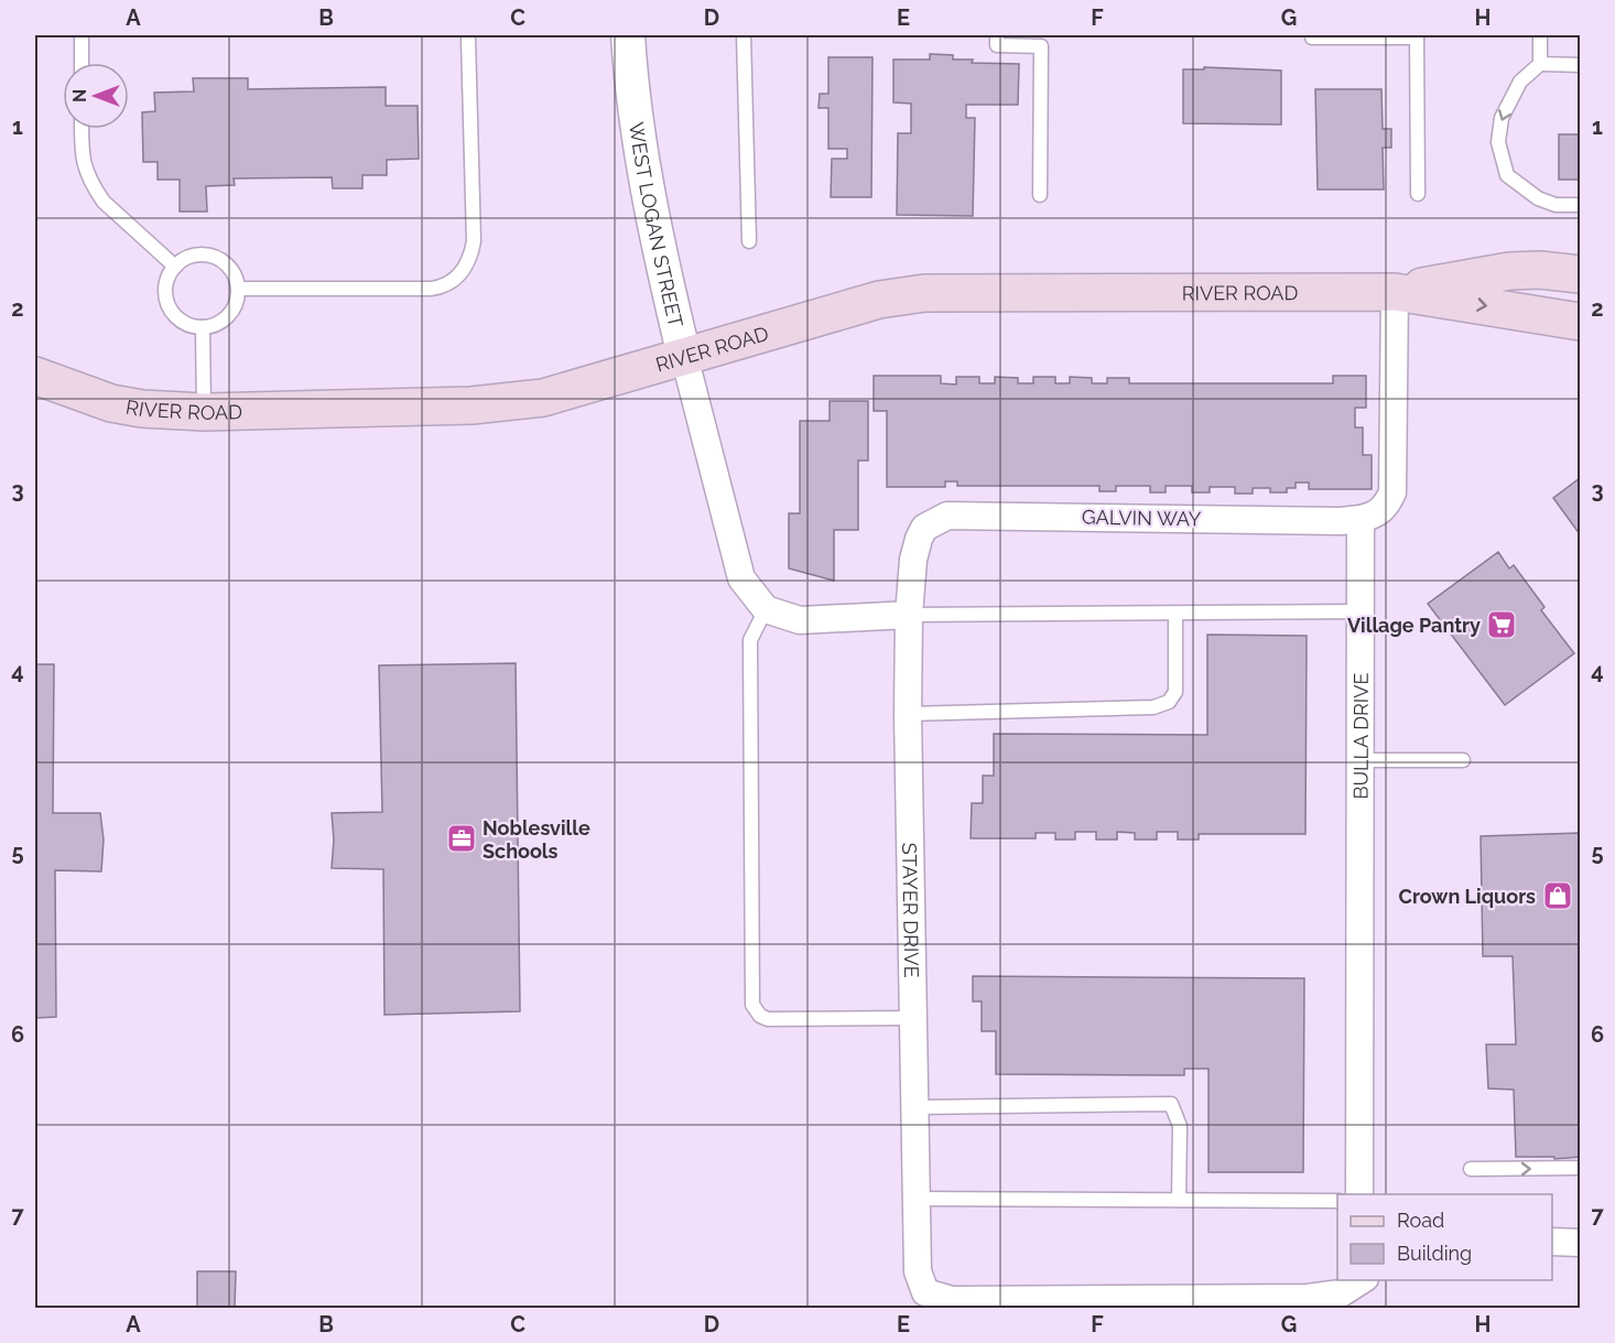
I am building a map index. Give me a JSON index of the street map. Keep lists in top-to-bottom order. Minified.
{"streets":{"main road":["RIVER ROAD"],"street":["WEST LOGAN STREET","GALVIN WAY","BULLA DRIVE","STAYER DRIVE"]},"crossings":[["WEST LOGAN STREET","RIVER ROAD"],["GALVIN WAY","BULLA DRIVE"],["GALVIN WAY","STAYER DRIVE"]],"places":{"supermarket":["Village Pantry"],"office":["Noblesville Schools"],"shop":["Crown Liquors"]},"legend":["Road","Building"],"north":"left","grid":{"columns":["A","B","C","D","E","F","G","H"],"rows":["1","2","3","4","5","6","7"]}}
